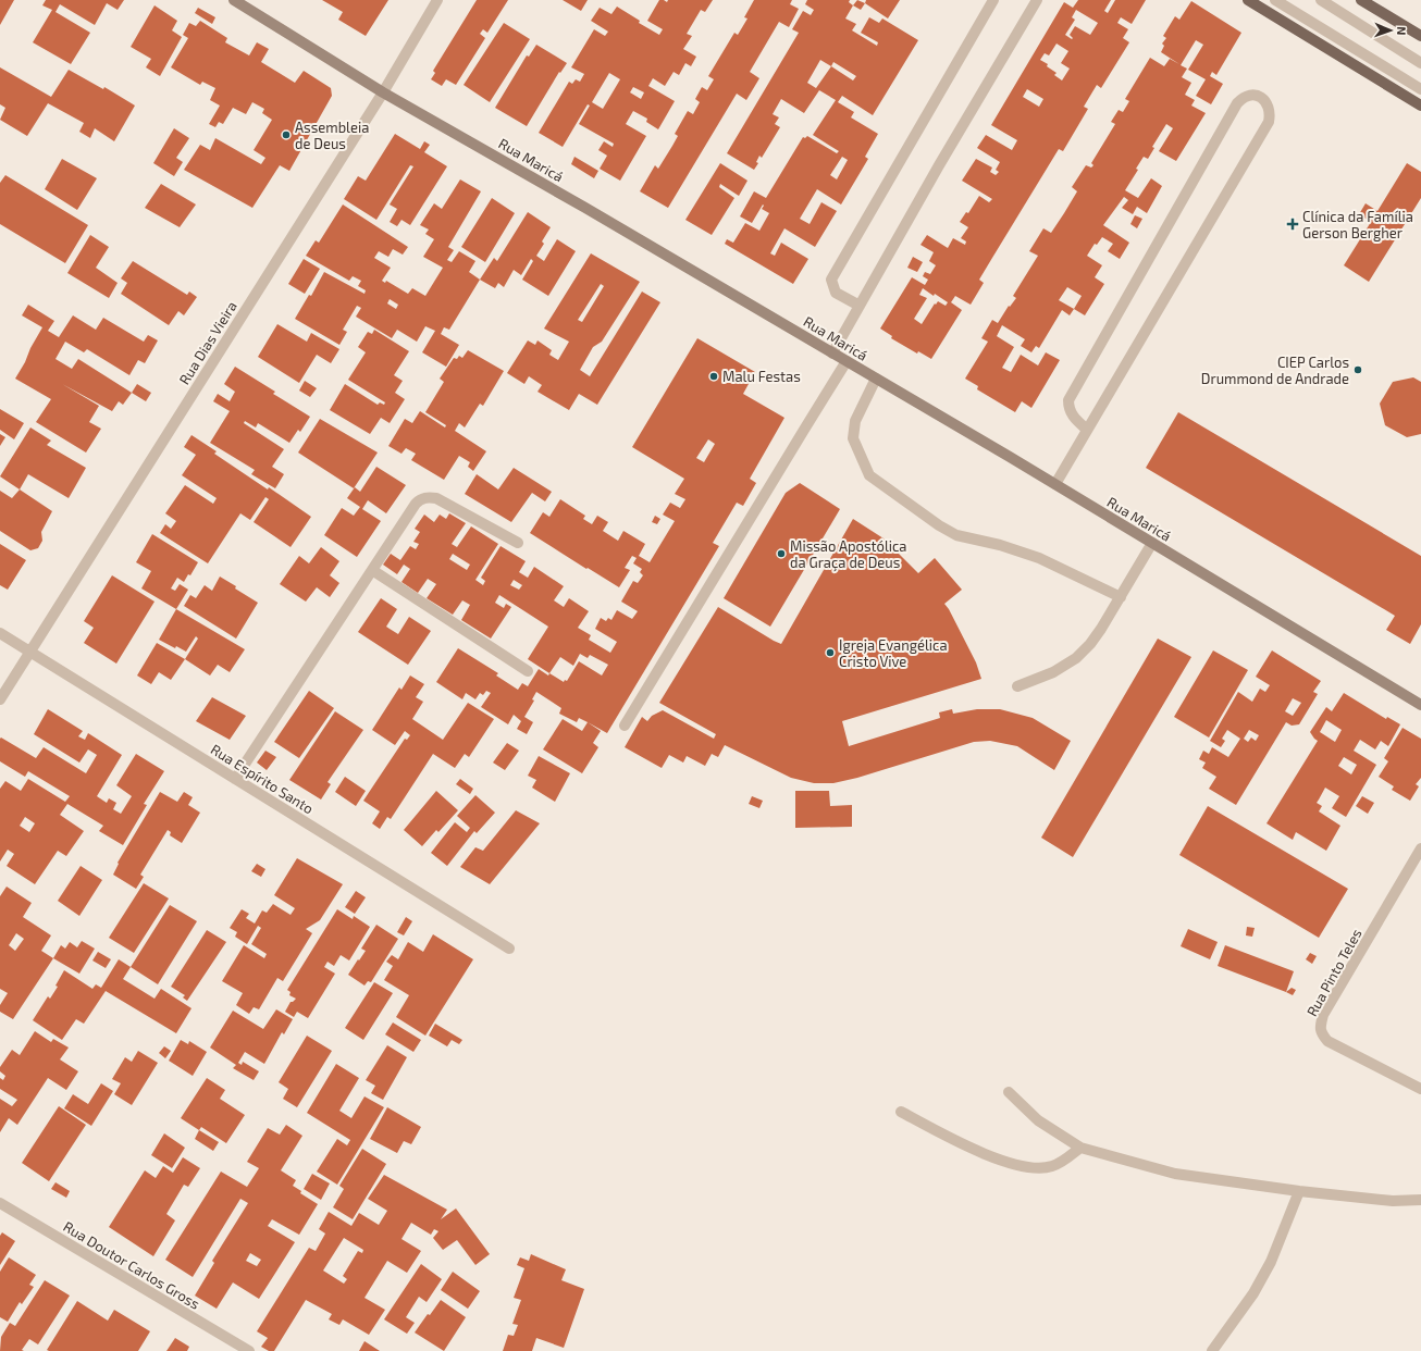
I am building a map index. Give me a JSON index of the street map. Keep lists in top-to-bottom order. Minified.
{"streets":{"street":["Rua Maricá","Rua Dias Vieira","Rua Espírito Santo","Rua Pinto Teles","Rua Doutor Carlos Gross"]},"crossings":[["Rua Maricá","Rua Dias Vieira"],["Rua Dias Vieira","Rua Espírito Santo"]],"places":{"other":["Assembleia de Deus","CIEP Carlos Drummond de Andrade","Malu Festas","Missão Apostólica da Graça de Deus","Igreja Evangélica Cristo Vive"],"health":["Clínica da Família Gerson Bergher"]},"north":"right"}
